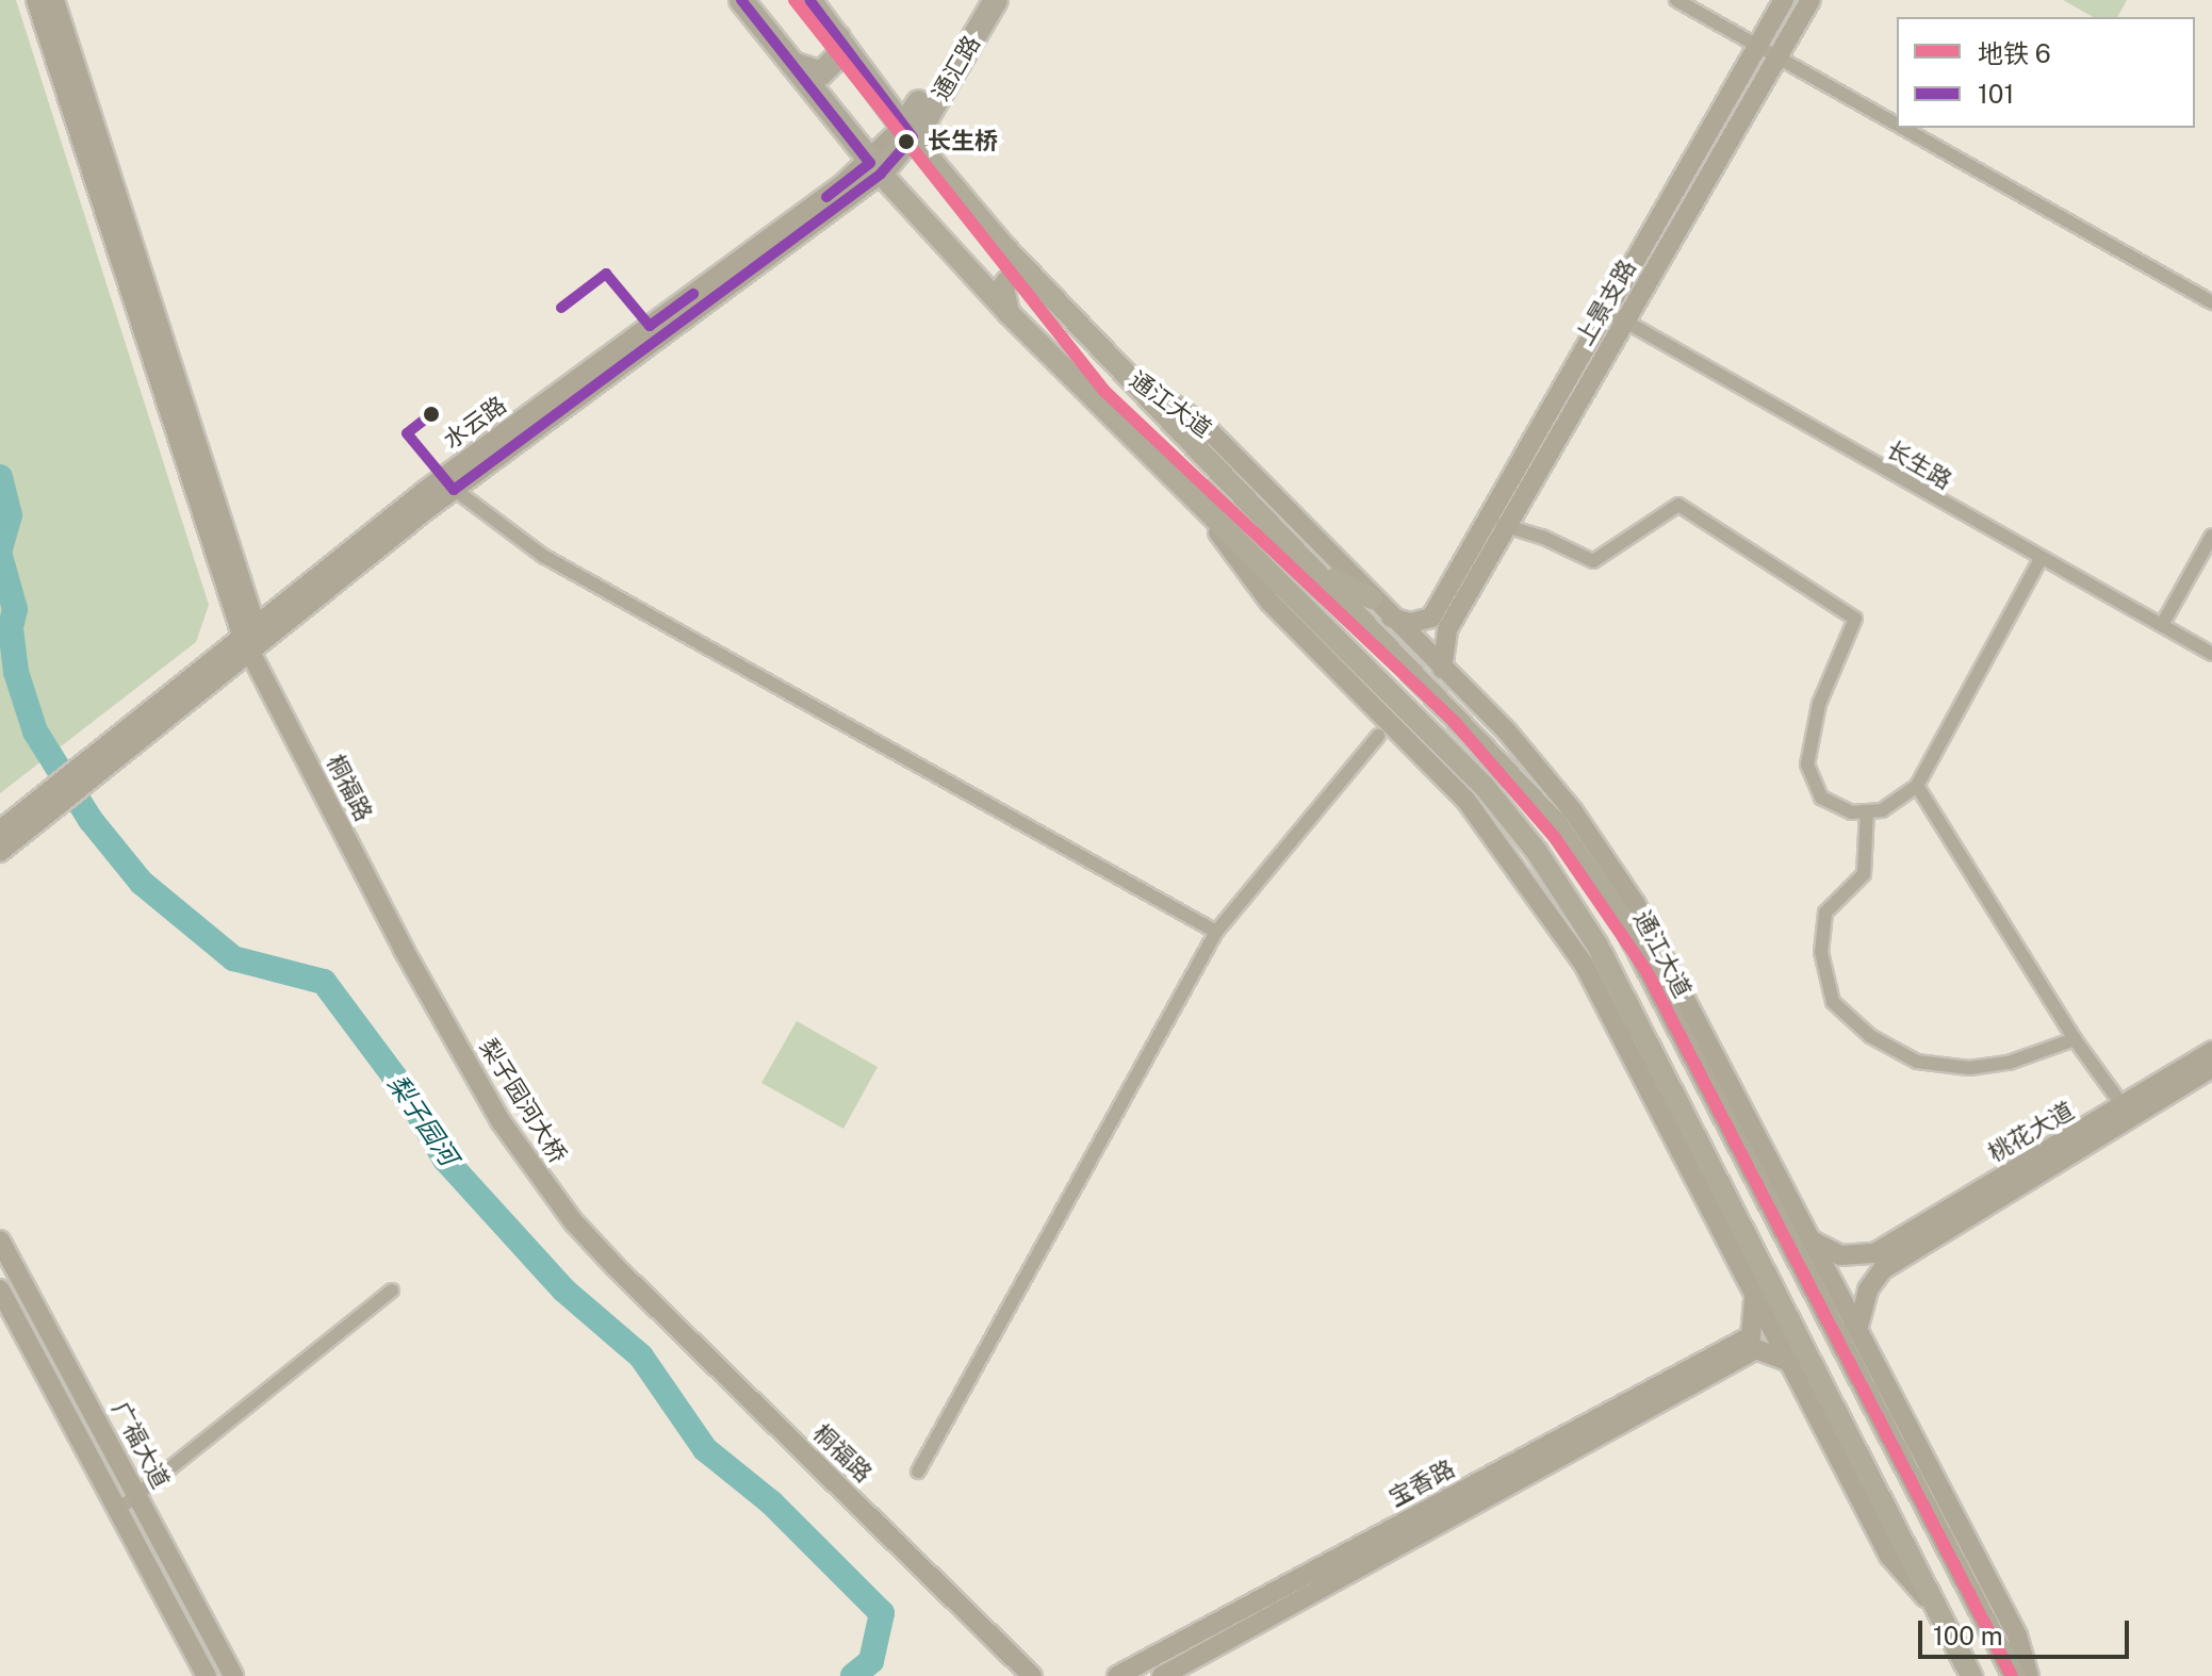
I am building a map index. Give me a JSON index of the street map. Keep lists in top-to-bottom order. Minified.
{"streets":{"highway":["通汇路","通江大道"],"street":["上景支路","水云路","长生路","桐福路","梨子园河大桥","桃花大道","广福大道","宝香路"]},"crossings":[["通汇路","通江大道"],["通汇路","水云路"],["上景支路","长生路"],["通江大道","水云路"],["水云路","桐福路"],["桐福路","梨子园河大桥"]],"water":["梨子园河"],"places":["长生桥"],"lines":["metro line 6","transit line 101"],"legend":["地铁 6","101"],"scale_bar":"100 m"}
